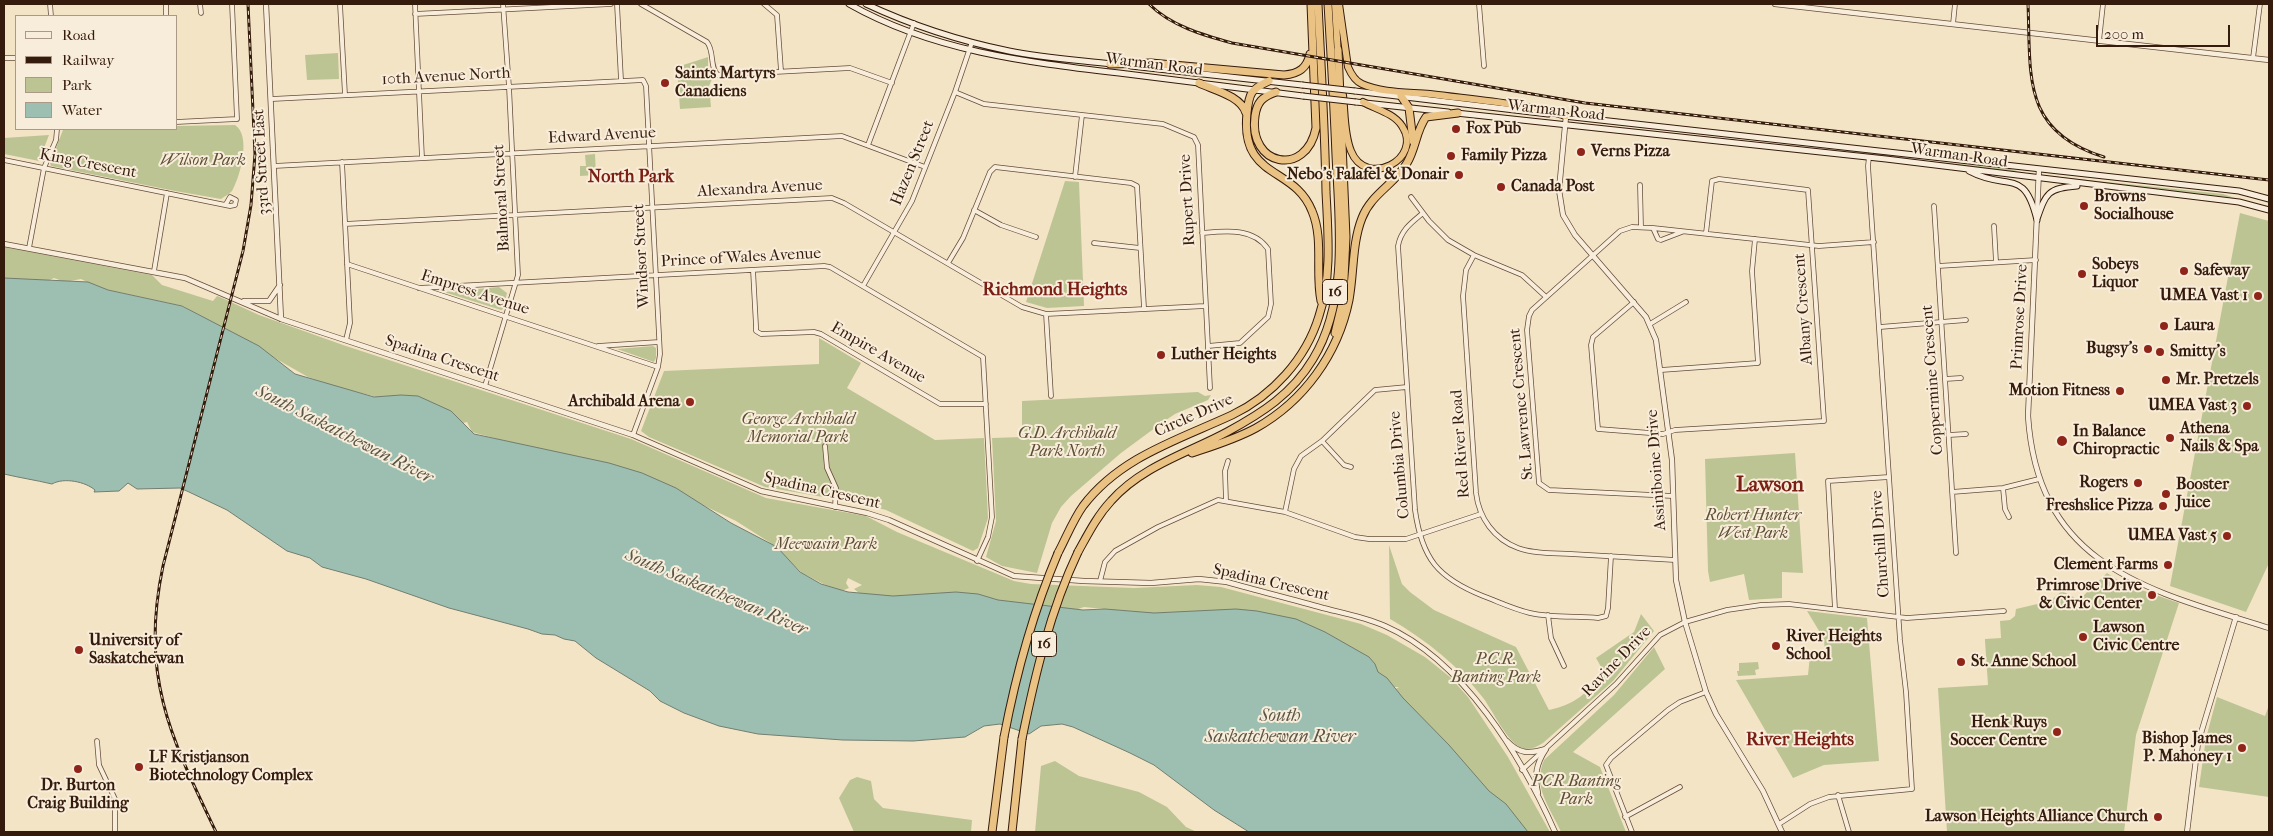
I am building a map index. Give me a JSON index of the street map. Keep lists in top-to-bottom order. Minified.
{"streets":{"highway":["16","Circle Drive"],"main road":["Warman Road"],"street":["10th Avenue North","Edward Avenue","33rd Street East","Hazen Street","King Crescent","Alexandra Avenue","Balmoral Street","Rupert Drive","Windsor Street","Prince of Wales Avenue","Empress Avenue","Albany Crescent","Primrose Drive","Empire Avenue","Spadina Crescent","Coppermine Crescent","St. Lawrence Crescent","Red River Road","Columbia Drive","Assiniboine Drive","Churchill Drive","Ravine Drive"]},"crossings":[["Warman Road","Hazen Street"],["Warman Road","Primrose Drive"],["Warman Road","Assiniboine Drive"],["Warman Road","Churchill Drive"],["10th Avenue North","33rd Street East"],["10th Avenue North","Balmoral Street"],["10th Avenue North","Windsor Street"],["Edward Avenue","33rd Street East"],["Edward Avenue","Hazen Street"],["Edward Avenue","Balmoral Street"],["Edward Avenue","Windsor Street"],["33rd Street East","Spadina Crescent"],["Hazen Street","Alexandra Avenue"],["Hazen Street","Rupert Drive"],["Hazen Street","Prince of Wales Avenue"],["Alexandra Avenue","Balmoral Street"],["Alexandra Avenue","Rupert Drive"],["Alexandra Avenue","Windsor Street"],["Balmoral Street","Prince of Wales Avenue"],["Balmoral Street","Empress Avenue"],["Balmoral Street","Spadina Crescent"],["Windsor Street","Prince of Wales Avenue"],["Windsor Street","Empress Avenue"],["Windsor Street","Spadina Crescent"],["Prince of Wales Avenue","Empress Avenue"],["Prince of Wales Avenue","Empire Avenue"],["Prince of Wales Avenue","Spadina Crescent"],["Albany Crescent","St. Lawrence Crescent"],["Albany Crescent","Assiniboine Drive"],["Spadina Crescent","Ravine Drive"],["St. Lawrence Crescent","Assiniboine Drive"],["St. Lawrence Crescent","Churchill Drive"],["Red River Road","Columbia Drive"],["Red River Road","Assiniboine Drive"],["Assiniboine Drive","Churchill Drive"],["Assiniboine Drive","Ravine Drive"],["Churchill Drive","Ravine Drive"]],"districts":["North Park","Richmond Heights","Lawson","River Heights"],"water":["South Saskatchewan River"],"parks":["Wilson Park","George Archibald Memorial Park","G.D. Archibald Park North","Robert Hunter West Park","Meewasin Park","P.C.R. Banting Park","PCR Banting Park"],"places":["Saints Martyrs Canadiens","Fox Pub","Verns Pizza","Family Pizza","Nebo's Falafel & Donair","Canada Post","Browns Socialhouse","Safeway","Sobeys Liquor","UMEA Vast 1","Laura","Bugsy's","Smitty's","Luther Heights","Mr. Pretzels","Motion Fitness","Archibald Arena","UMEA Vast 3","Athena Nails & Spa","In Balance Chiropractic","Rogers","Booster Juice","Freshslice Pizza","UMEA Vast 5","Clement Farms","Primrose Drive & Civic Center","Lawson Civic Centre","River Heights School","University of Saskatchewan","St. Anne School","Henk Ruys Soccer Centre","Bishop James P. Mahoney 1","LF Kristjanson Biotechnology Complex","Dr. Burton Craig Building","Lawson Heights Alliance Church"],"legend":["Road","Railway","Park","Water"],"scale_bar":"200 m"}
